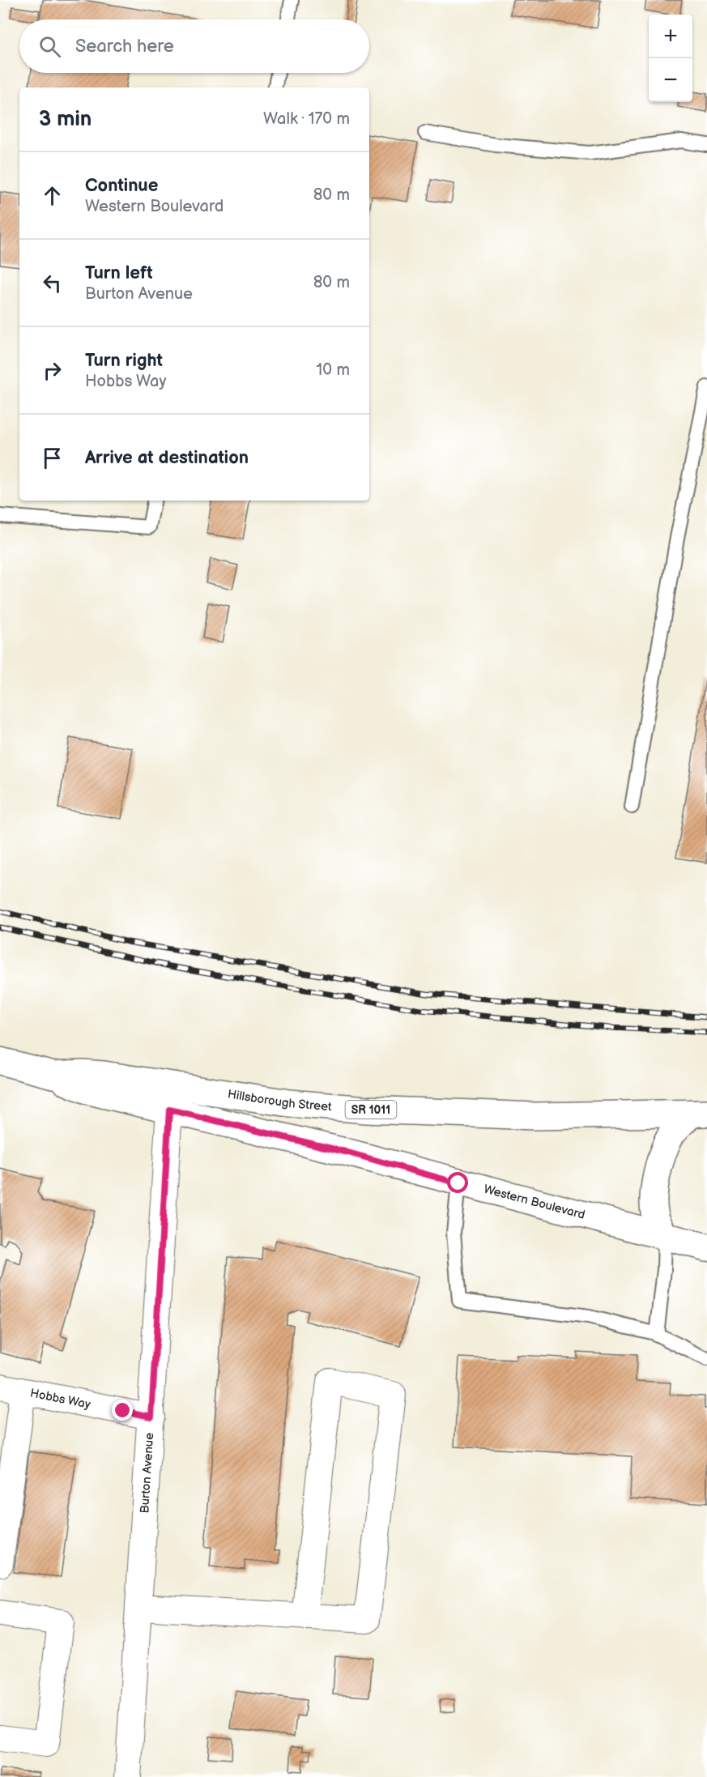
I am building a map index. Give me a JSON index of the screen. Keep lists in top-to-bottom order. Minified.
{"streets":{"main road":["Hillsborough Street","SR 1011","Western Boulevard"],"street":["Hobbs Way","Burton Avenue"]},"crossings":[["Hillsborough Street","Western Boulevard"],["Western Boulevard","Burton Avenue"],["Hobbs Way","Burton Avenue"]],"page":{"map_buttons":["+","−"],"search":"Search here","heading":["3 min","Walk · 170 m"],"list":[["Continue","Western Boulevard","80 m"],["Turn left","Burton Avenue","80 m"],["Turn right","Hobbs Way","10 m"],"Arrive at destination"]}}
